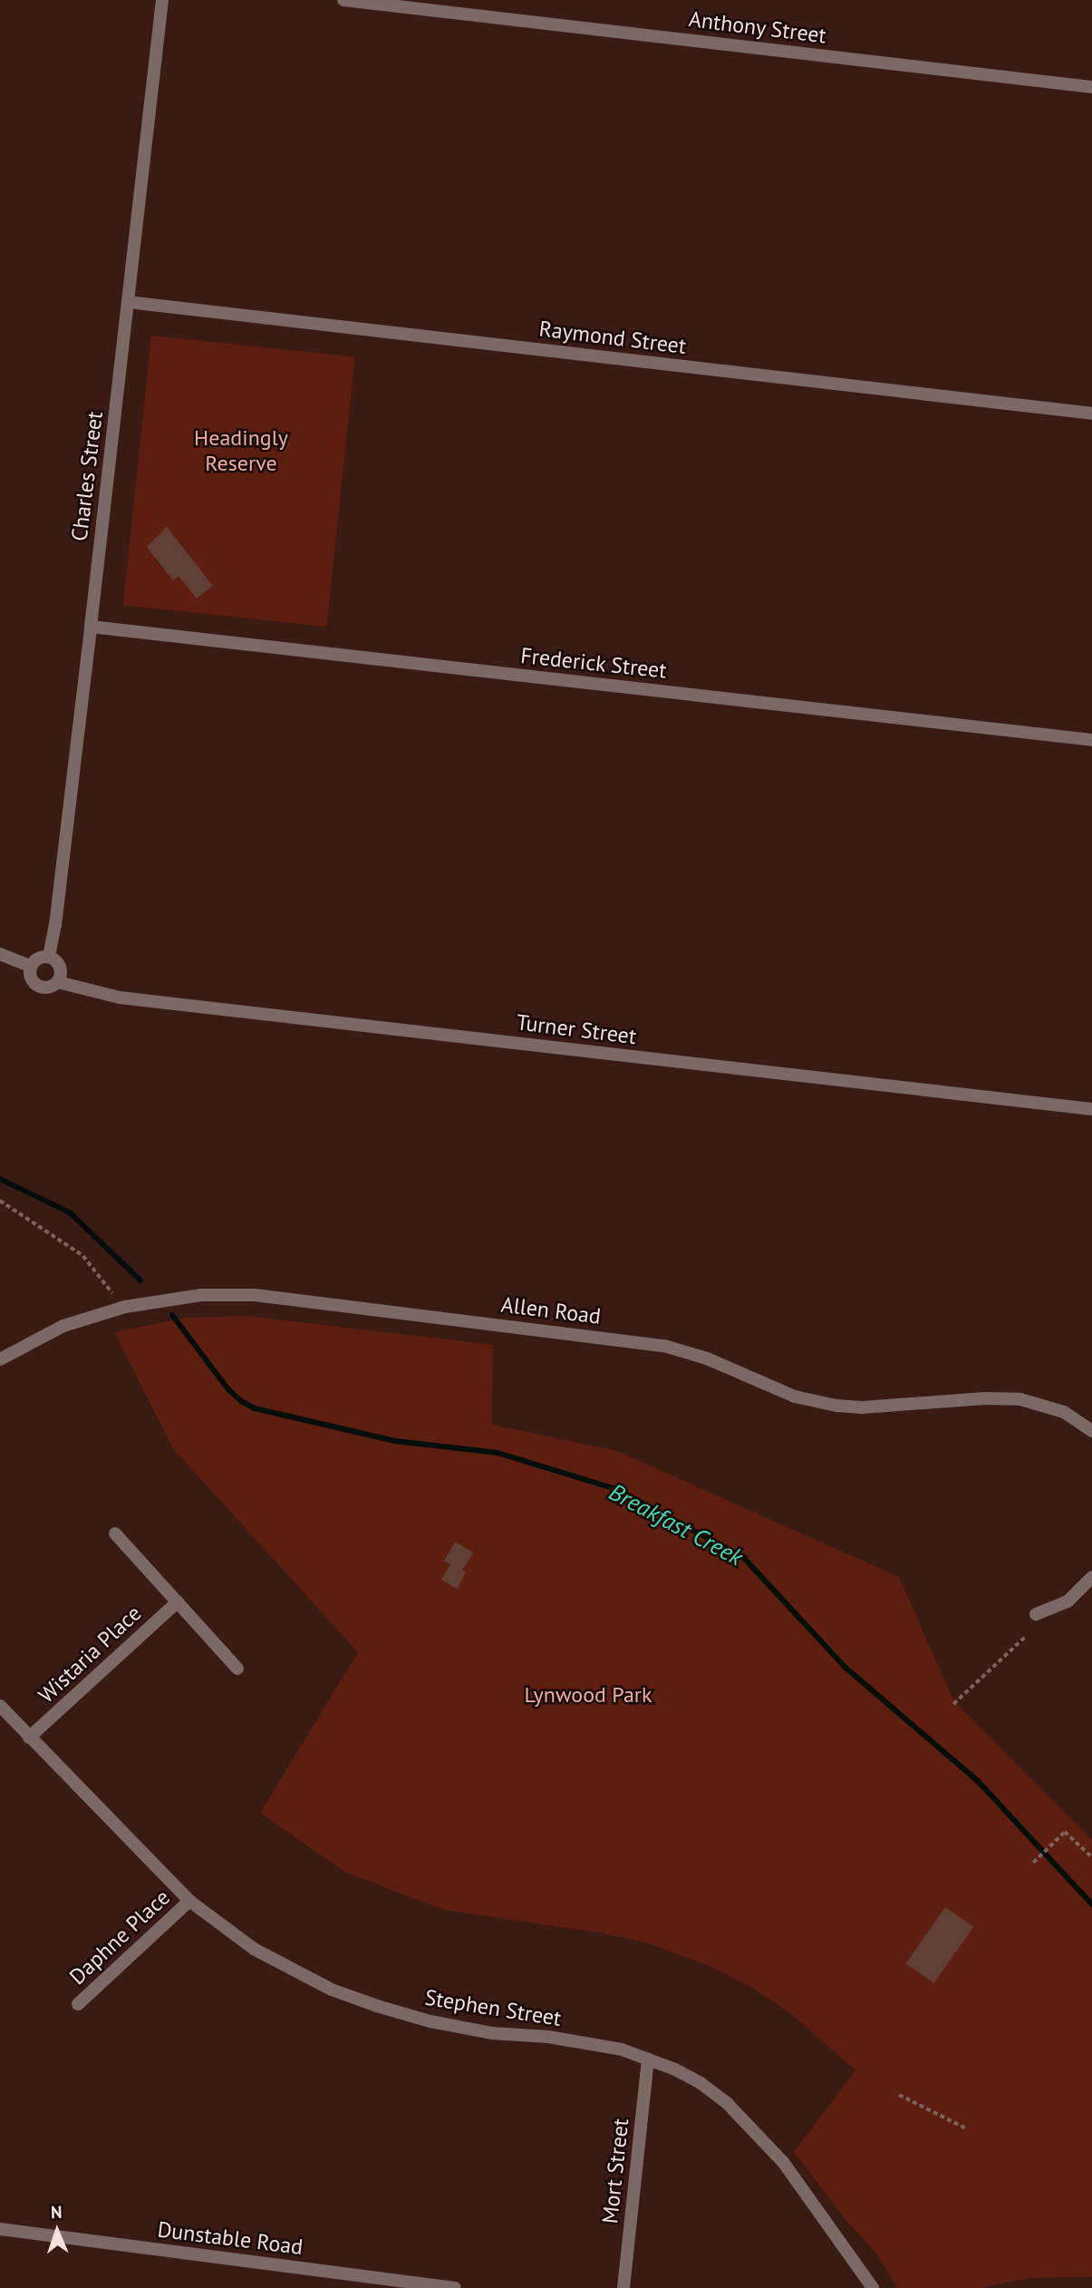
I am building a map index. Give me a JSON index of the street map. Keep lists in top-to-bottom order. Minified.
{"streets":{"street":["Anthony Street","Raymond Street","Charles Street","Frederick Street","Turner Street","Allen Road","Wistaria Place","Daphne Place","Stephen Street","Mort Street","Dunstable Road"]},"crossings":[["Raymond Street","Charles Street"],["Charles Street","Frederick Street"],["Charles Street","Turner Street"],["Wistaria Place","Stephen Street"],["Daphne Place","Stephen Street"],["Stephen Street","Mort Street"]],"water":["Breakfast Creek"],"parks":["Headingly Reserve","Lynwood Park"],"north":"top"}
